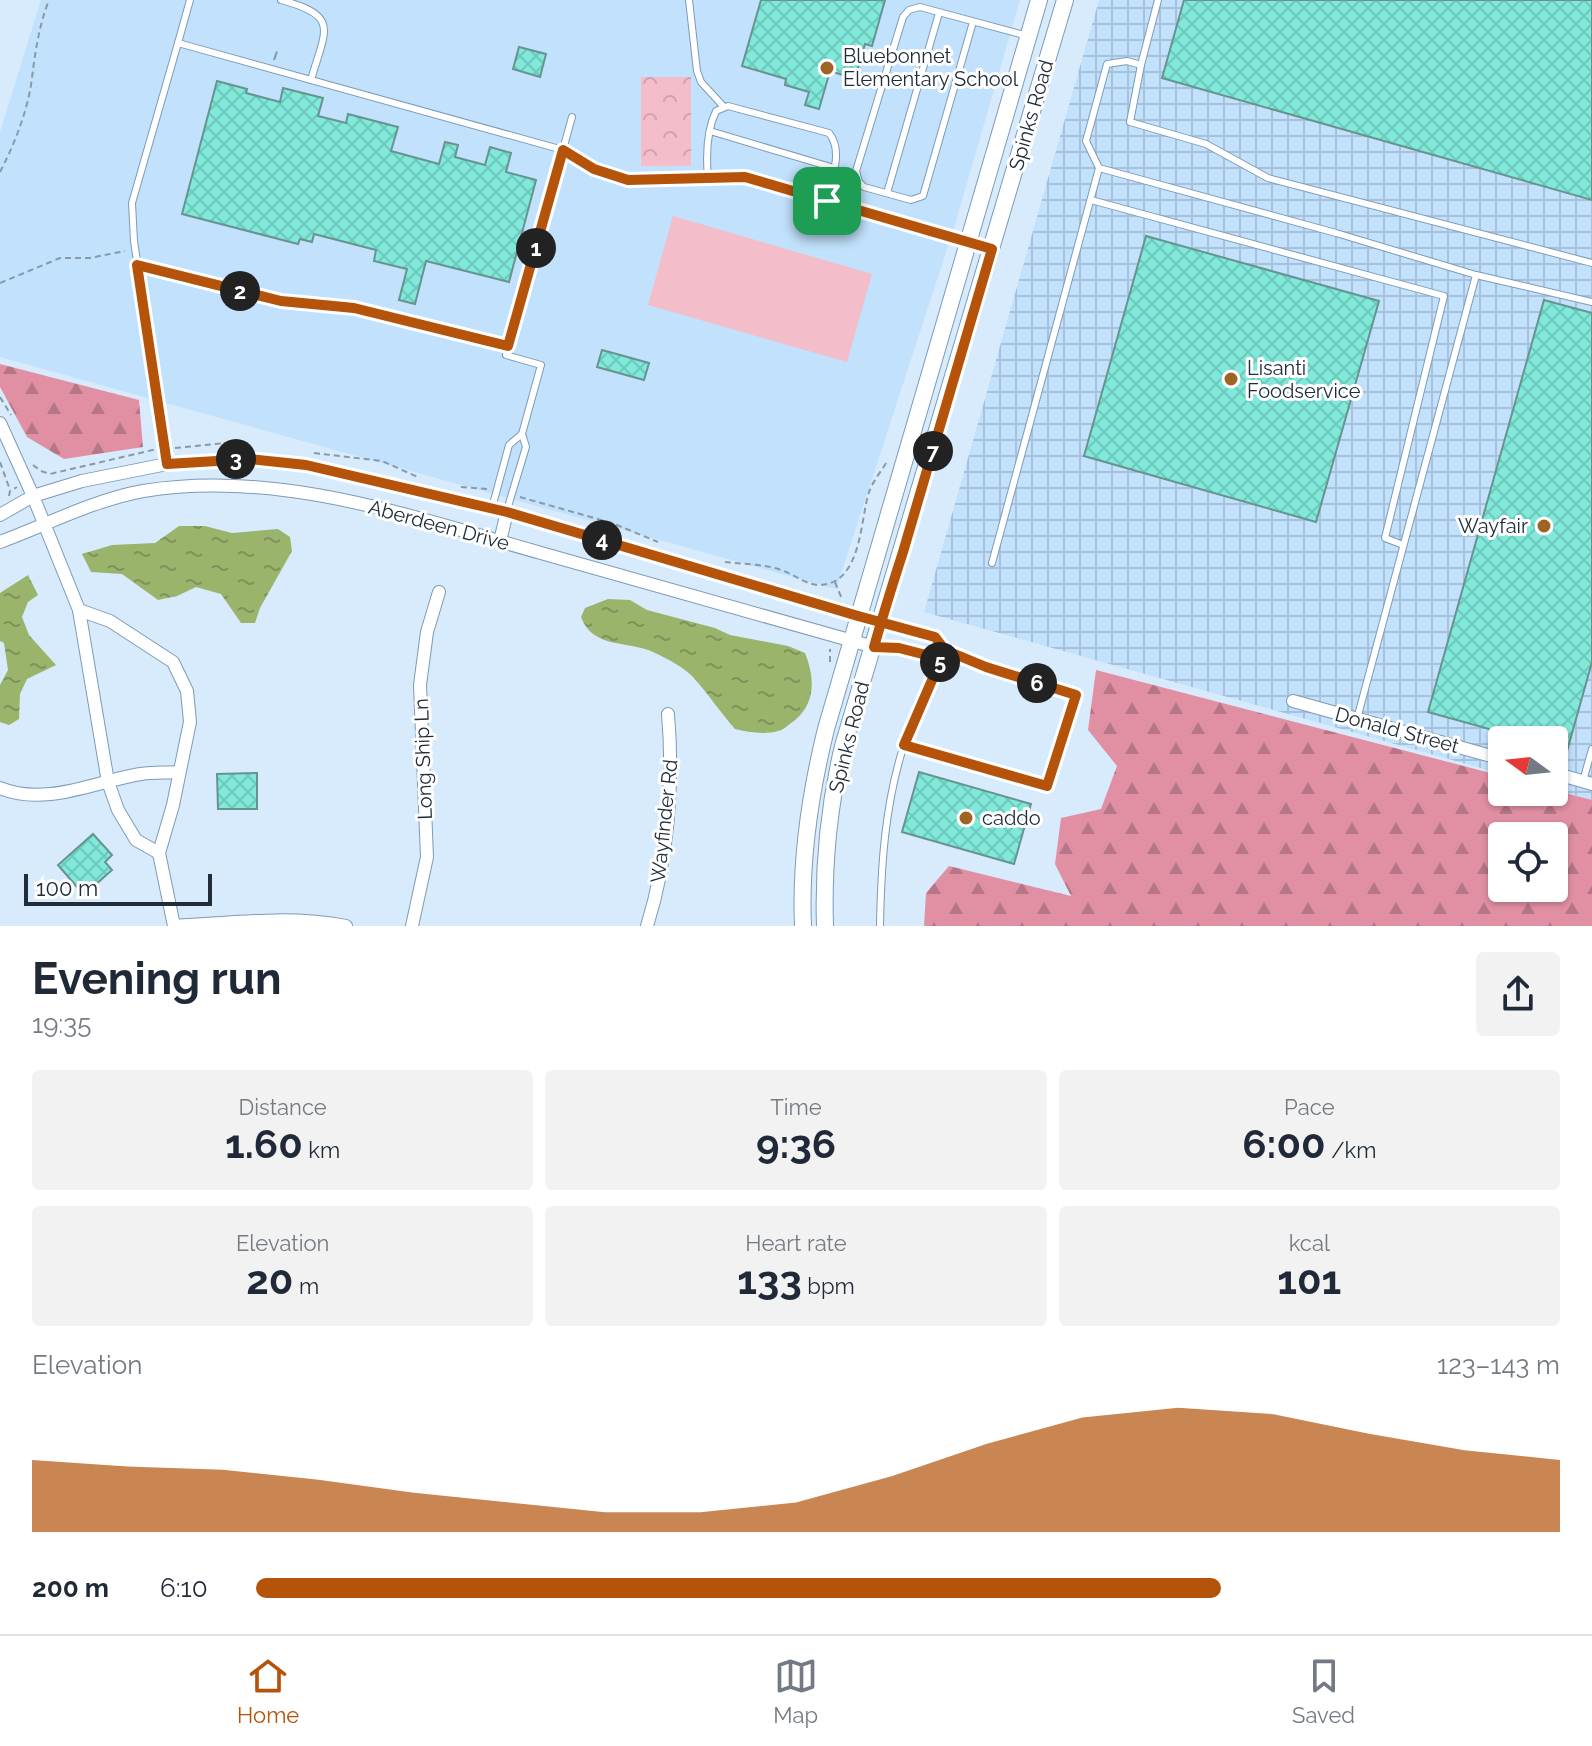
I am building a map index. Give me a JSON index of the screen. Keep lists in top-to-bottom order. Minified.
{"streets":{"main road":["Spinks Road"],"street":["Aberdeen Drive","Donald Street","Long Ship Ln","Wayfinder Rd"]},"crossings":[["Spinks Road","Aberdeen Drive"]],"places":["Bluebonnet Elementary School","Lisanti Foodservice","Wayfair","caddo"],"scale_bar":"100 m","north":"left","page":{"pins":["1","2","7","3","4","5","6"],"scale":"100 m","heading":["Evening run","19:35"],"stats":[["Distance","1.60 km"],["Time","9:36"],["Pace","6:00 /km"],["Elevation","20 m"],["Heart rate","133 bpm"],["kcal","101"]],"chart":["Elevation","123–143 m"],"list":[{"name":"200 m","note":"6:10"}],"tabs":["Home","Map","Saved"]}}
